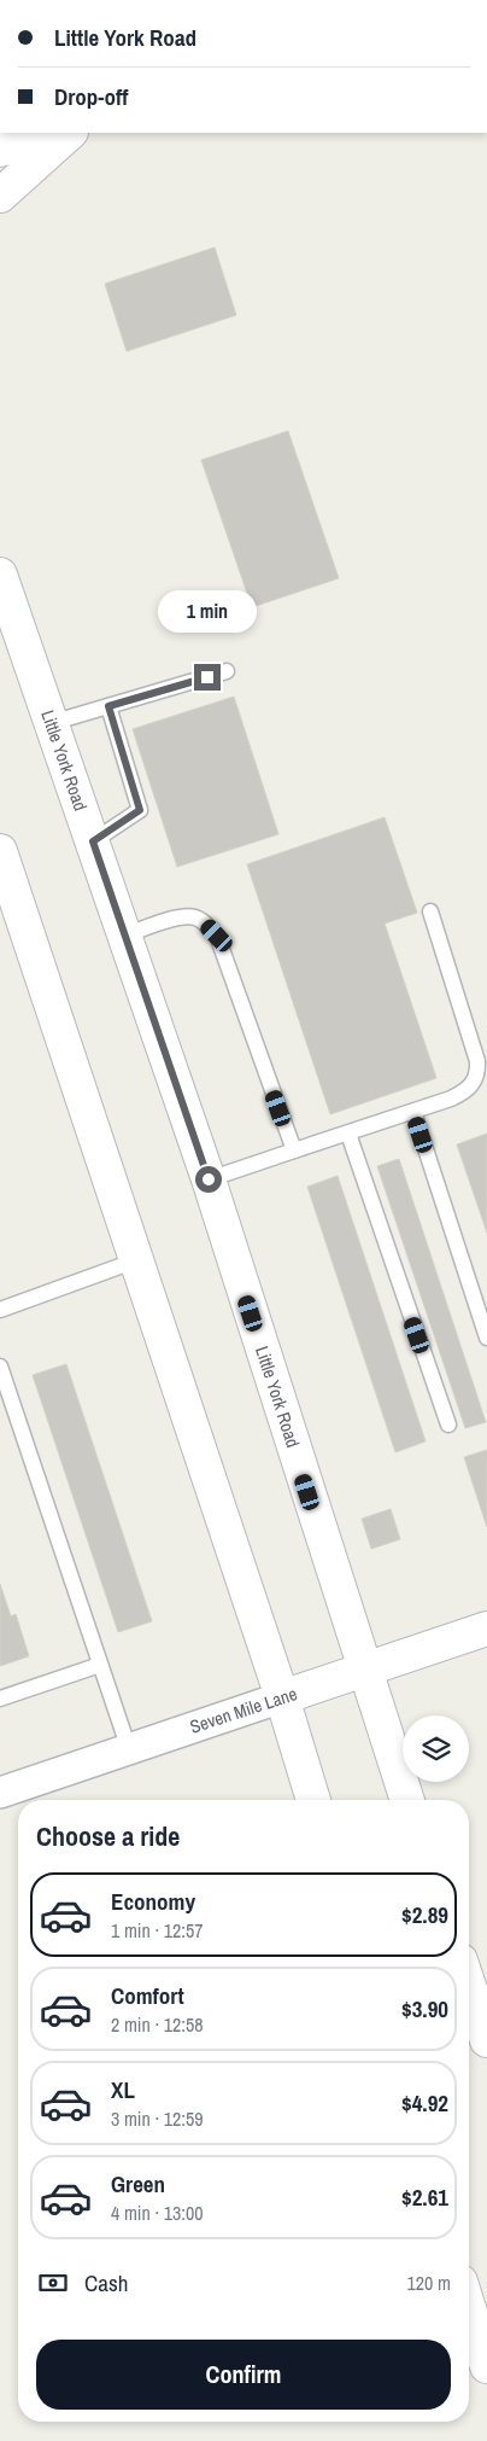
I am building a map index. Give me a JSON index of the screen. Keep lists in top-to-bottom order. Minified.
{"streets":{"main road":["Little York Road","Seven Mile Lane"]},"crossings":[["Little York Road","Seven Mile Lane"]],"page":{"banner":["Little York Road","Drop-off"],"bubble":"1 min","heading":"Choose a ride","list":[{"name":"Economy","note":"1 min · 12:57","value":"$2.89"},{"name":"Comfort","note":"2 min · 12:58","value":"$3.90"},{"name":"XL","note":"3 min · 12:59","value":"$4.92"},{"name":"Green","note":"4 min · 13:00","value":"$2.61"}],"pay":["Cash","120 m"],"buttons":"Confirm"}}
